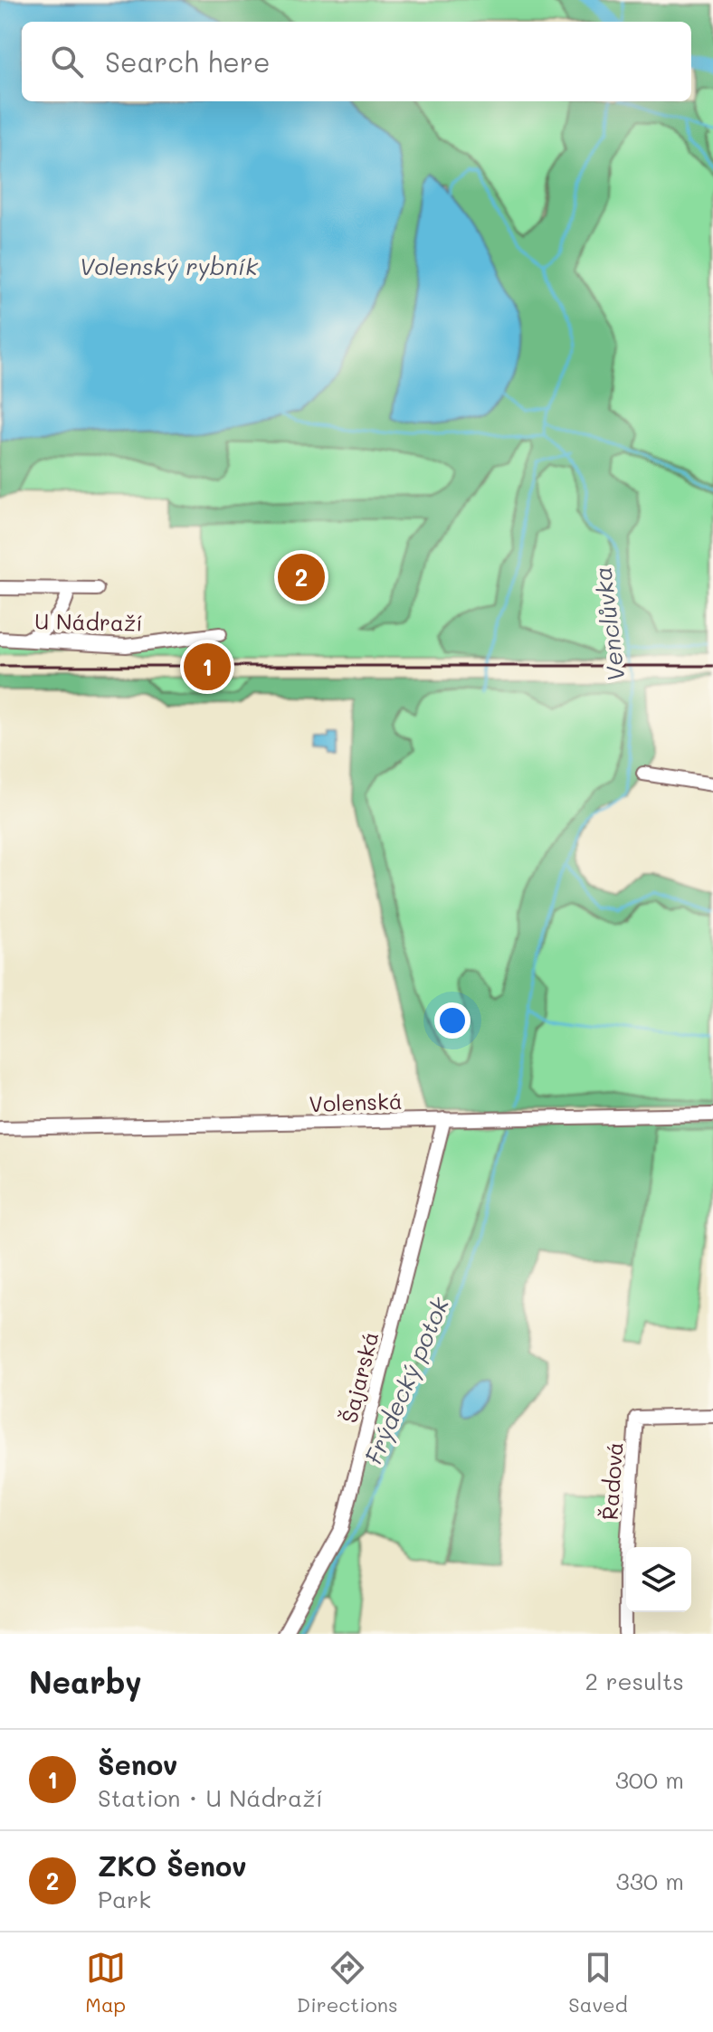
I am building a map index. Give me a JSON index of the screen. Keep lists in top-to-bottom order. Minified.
{"streets":{"street":["U Nádraží","Volenská","Šajarská","Řadová"]},"crossings":[["Volenská","Šajarská"]],"water":["Volenský rybník","Venclůvka","Frýdecký potok"],"page":{"search":"Search here","pins":["2","1"],"heading":["Nearby","2 results"],"list":[{"mark":"1","name":"Šenov","note":"Station · U Nádraží","value":"300 m"},{"mark":"2","name":"ZKO Šenov","note":"Park","value":"330 m"}],"nav":["Map","Directions","Saved"]}}
